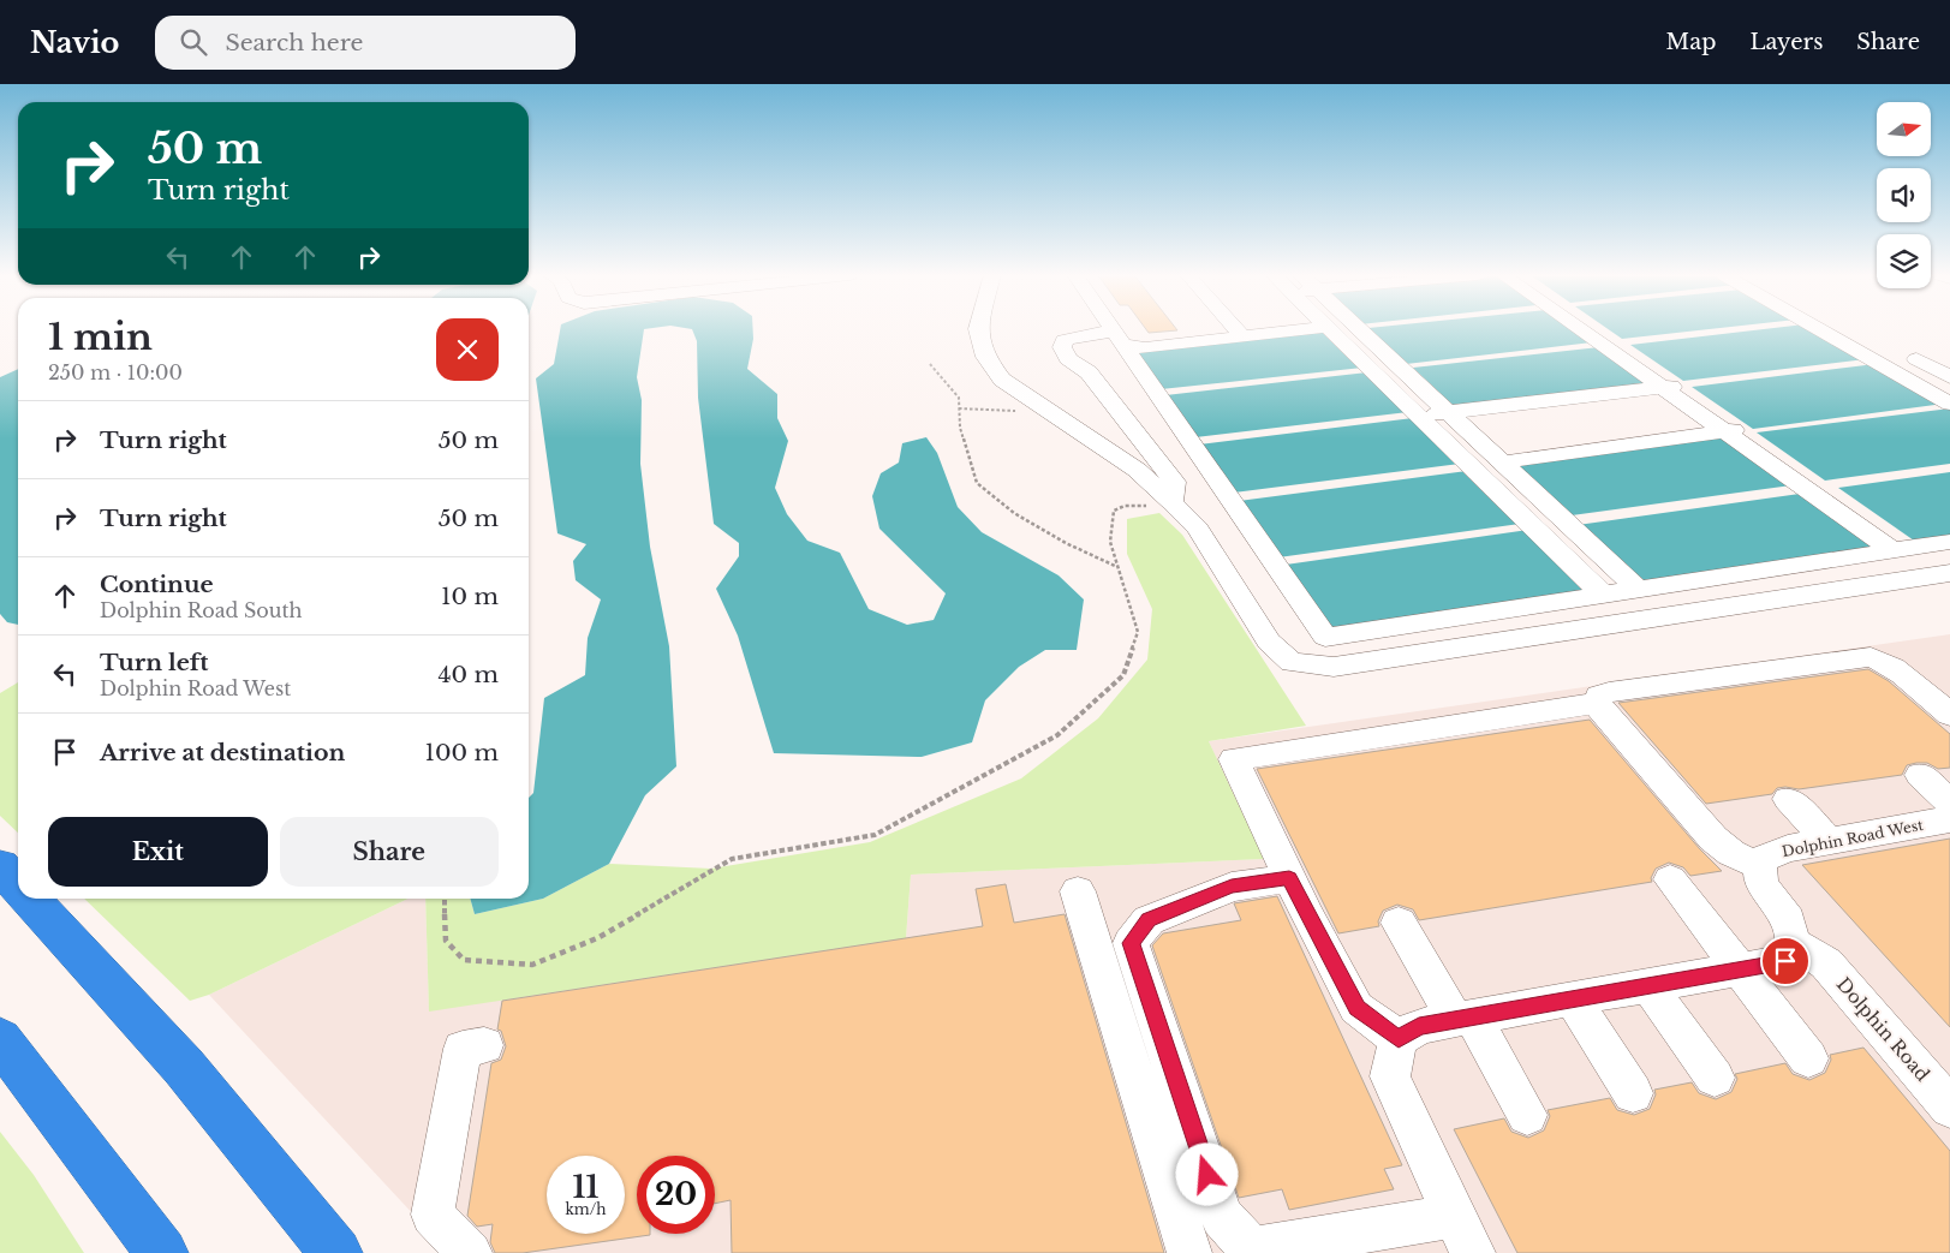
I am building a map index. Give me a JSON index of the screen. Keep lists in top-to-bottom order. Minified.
{"streets":{"street":["Dolphin Road West","Dolphin Road"]},"north":"right","page":{"header":"Navio","search":"Search here","nav":["Map","Layers","Share"],"turn":["50 m","Turn right"],"heading":["1 min","250 m · 10:00"],"list":[{"name":"Turn right","value":"50 m"},{"name":"Turn right","value":"50 m"},{"name":"Continue","note":"Dolphin Road South","value":"10 m"},{"name":"Turn left","note":"Dolphin Road West","value":"40 m"},{"name":"Arrive at destination","value":"100 m"}],"buttons":["Exit","Share"],"speed":"11 km/h","limit":"20"}}
